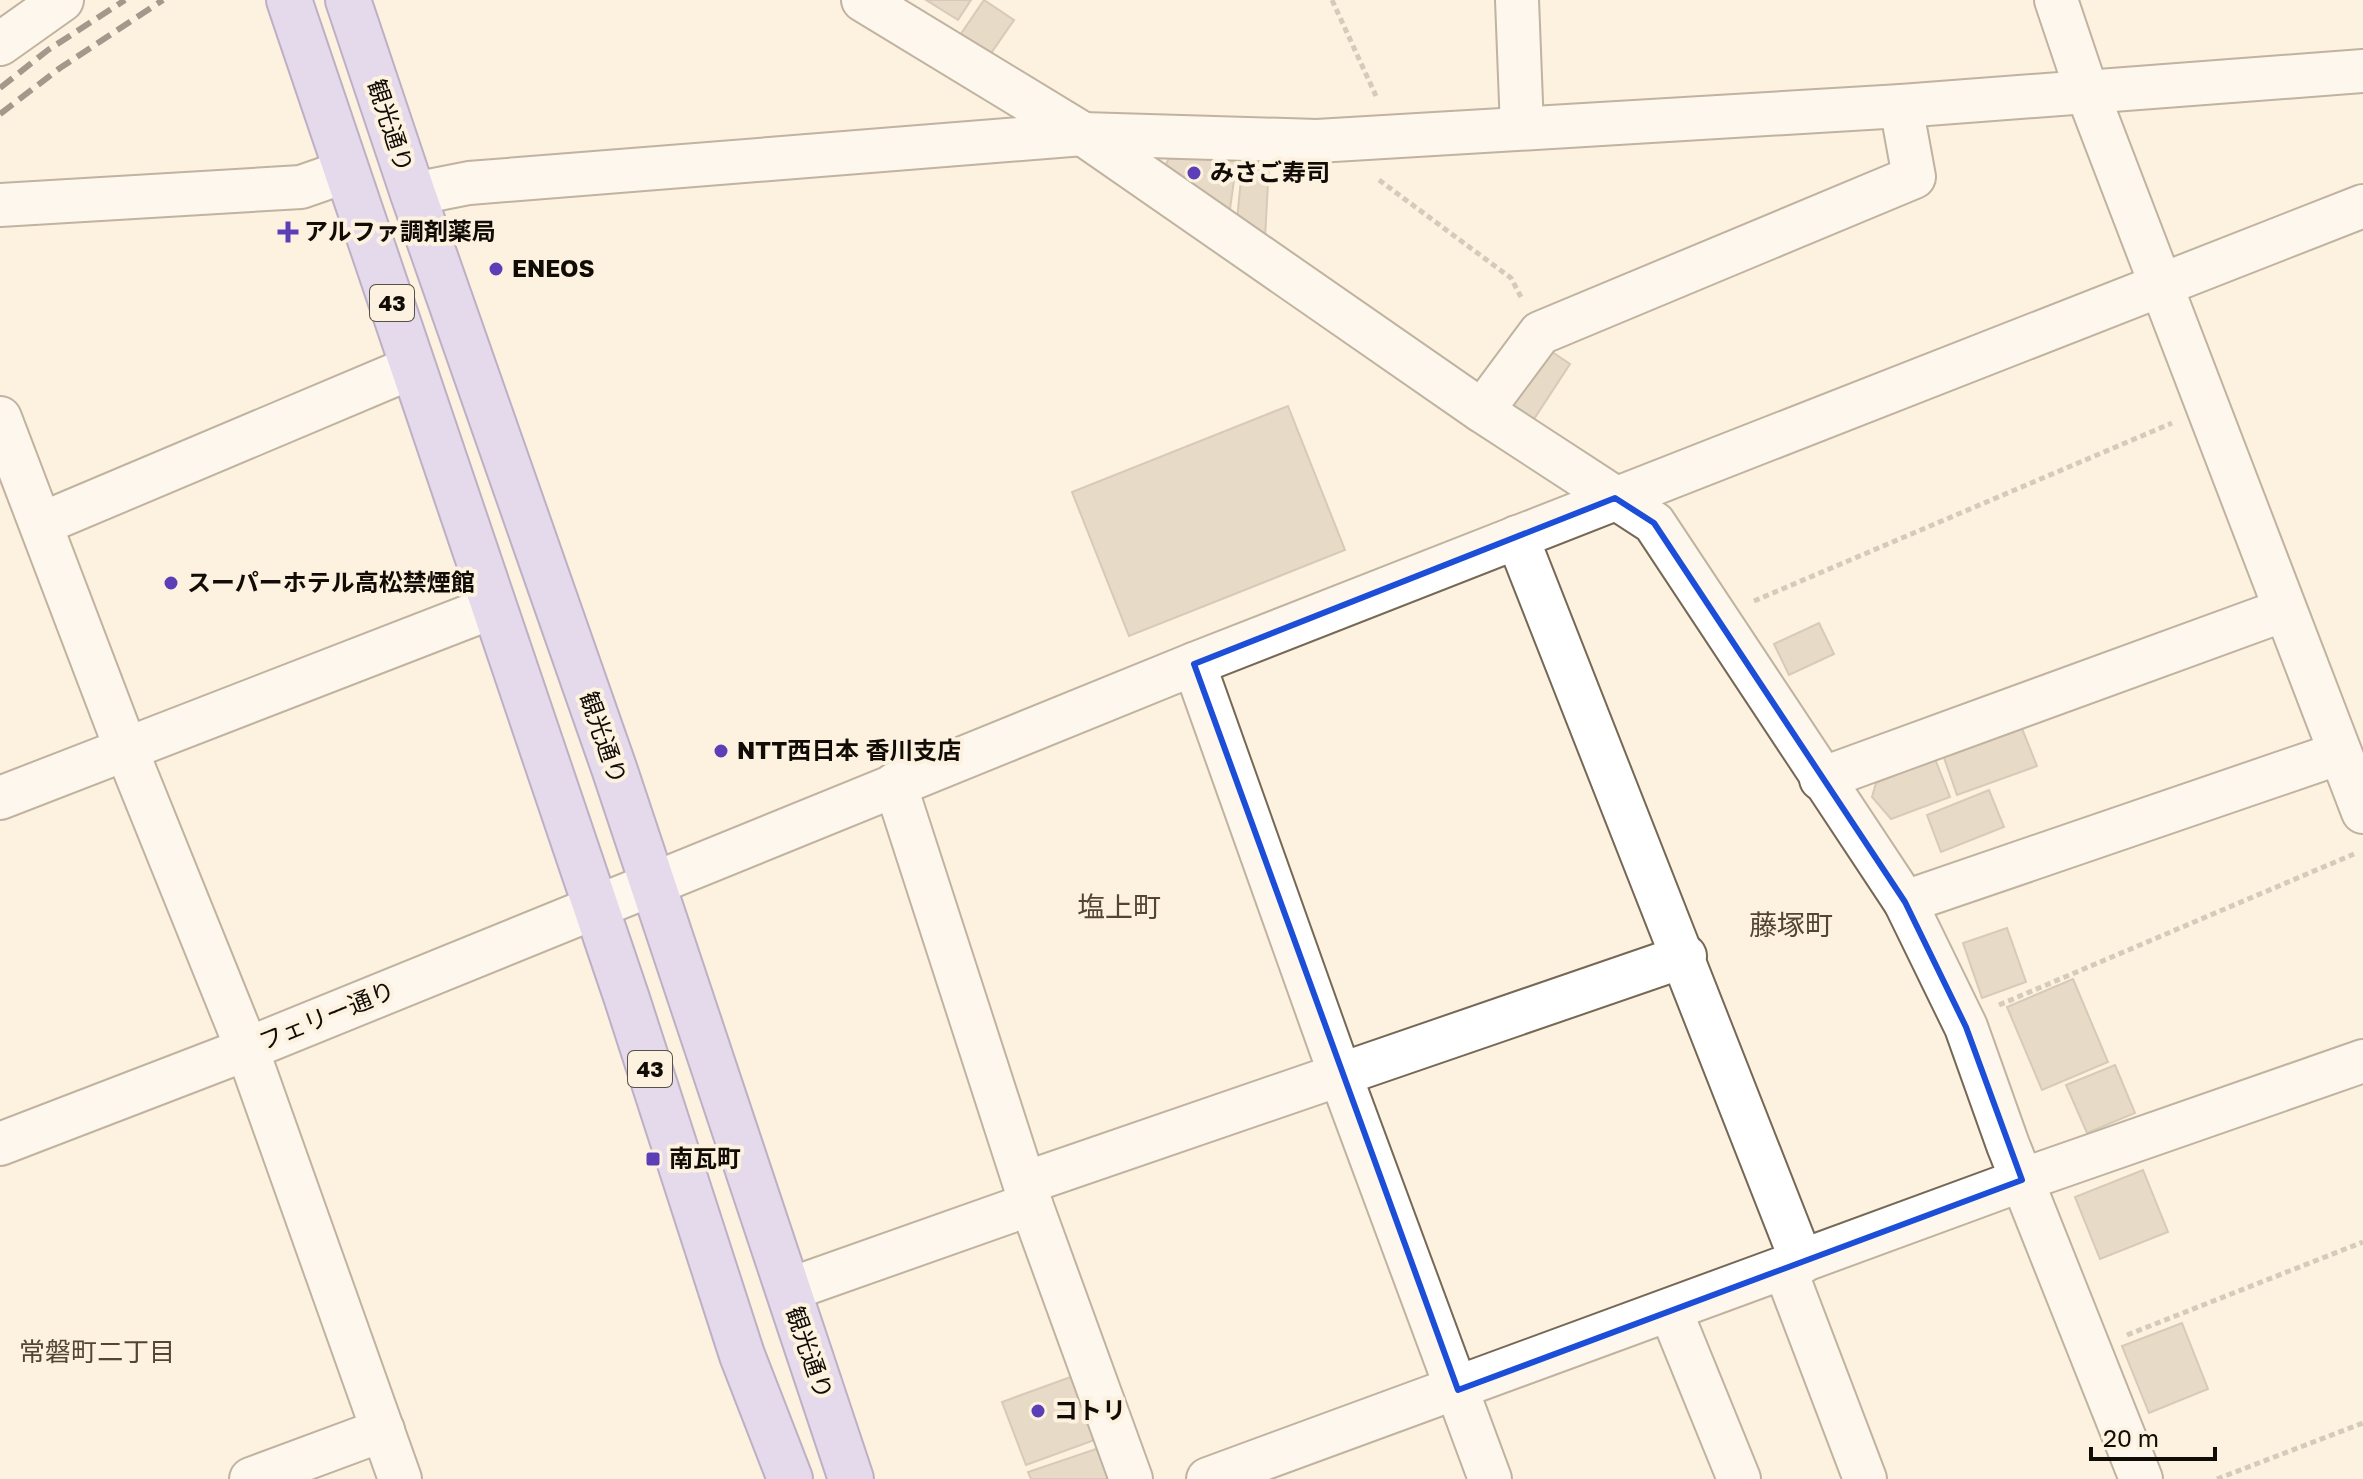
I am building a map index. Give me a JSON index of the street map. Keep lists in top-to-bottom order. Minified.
{"streets":{"main road":["観光通り","43"],"street":["フェリー通り"]},"crossings":[["観光通り","フェリー通り"],["43","フェリー通り"]],"districts":["塩上町","藤塚町","常磐町二丁目"],"places":{"other":["みさご寿司","ENEOS","スーパーホテル高松禁煙館","NTT西日本 香川支店","コトリ"],"health":["アルファ調剤薬局"],"transit":["南瓦町"]},"scale_bar":"20 m"}
